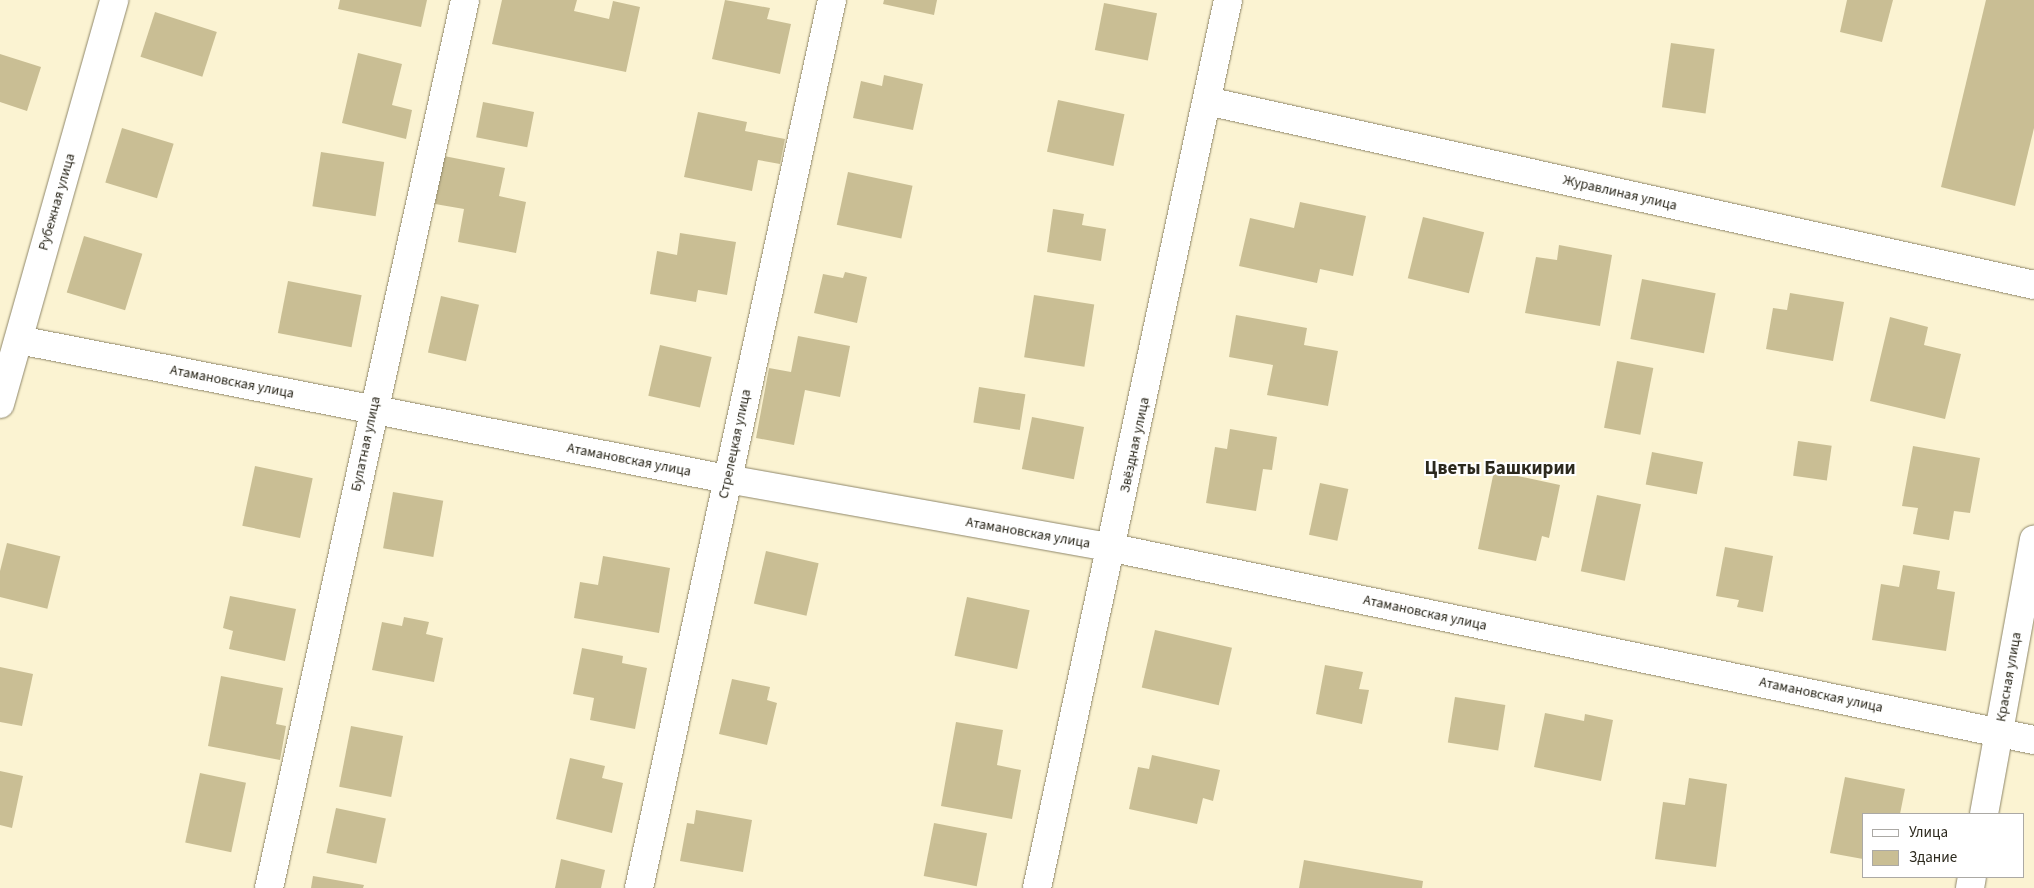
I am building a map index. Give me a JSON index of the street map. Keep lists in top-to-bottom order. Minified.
{"streets":{"street":["Журавлиная улица","Рубежная улица","Атамановская улица","Булатная улица","Стрелецкая улица","Звёздная улица","Красная улица"]},"crossings":[["Журавлиная улица","Звёздная улица"],["Рубежная улица","Атамановская улица"],["Атамановская улица","Булатная улица"],["Атамановская улица","Стрелецкая улица"],["Атамановская улица","Звёздная улица"],["Атамановская улица","Красная улица"]],"districts":["Цветы Башкирии"],"legend":["Улица","Здание"]}
